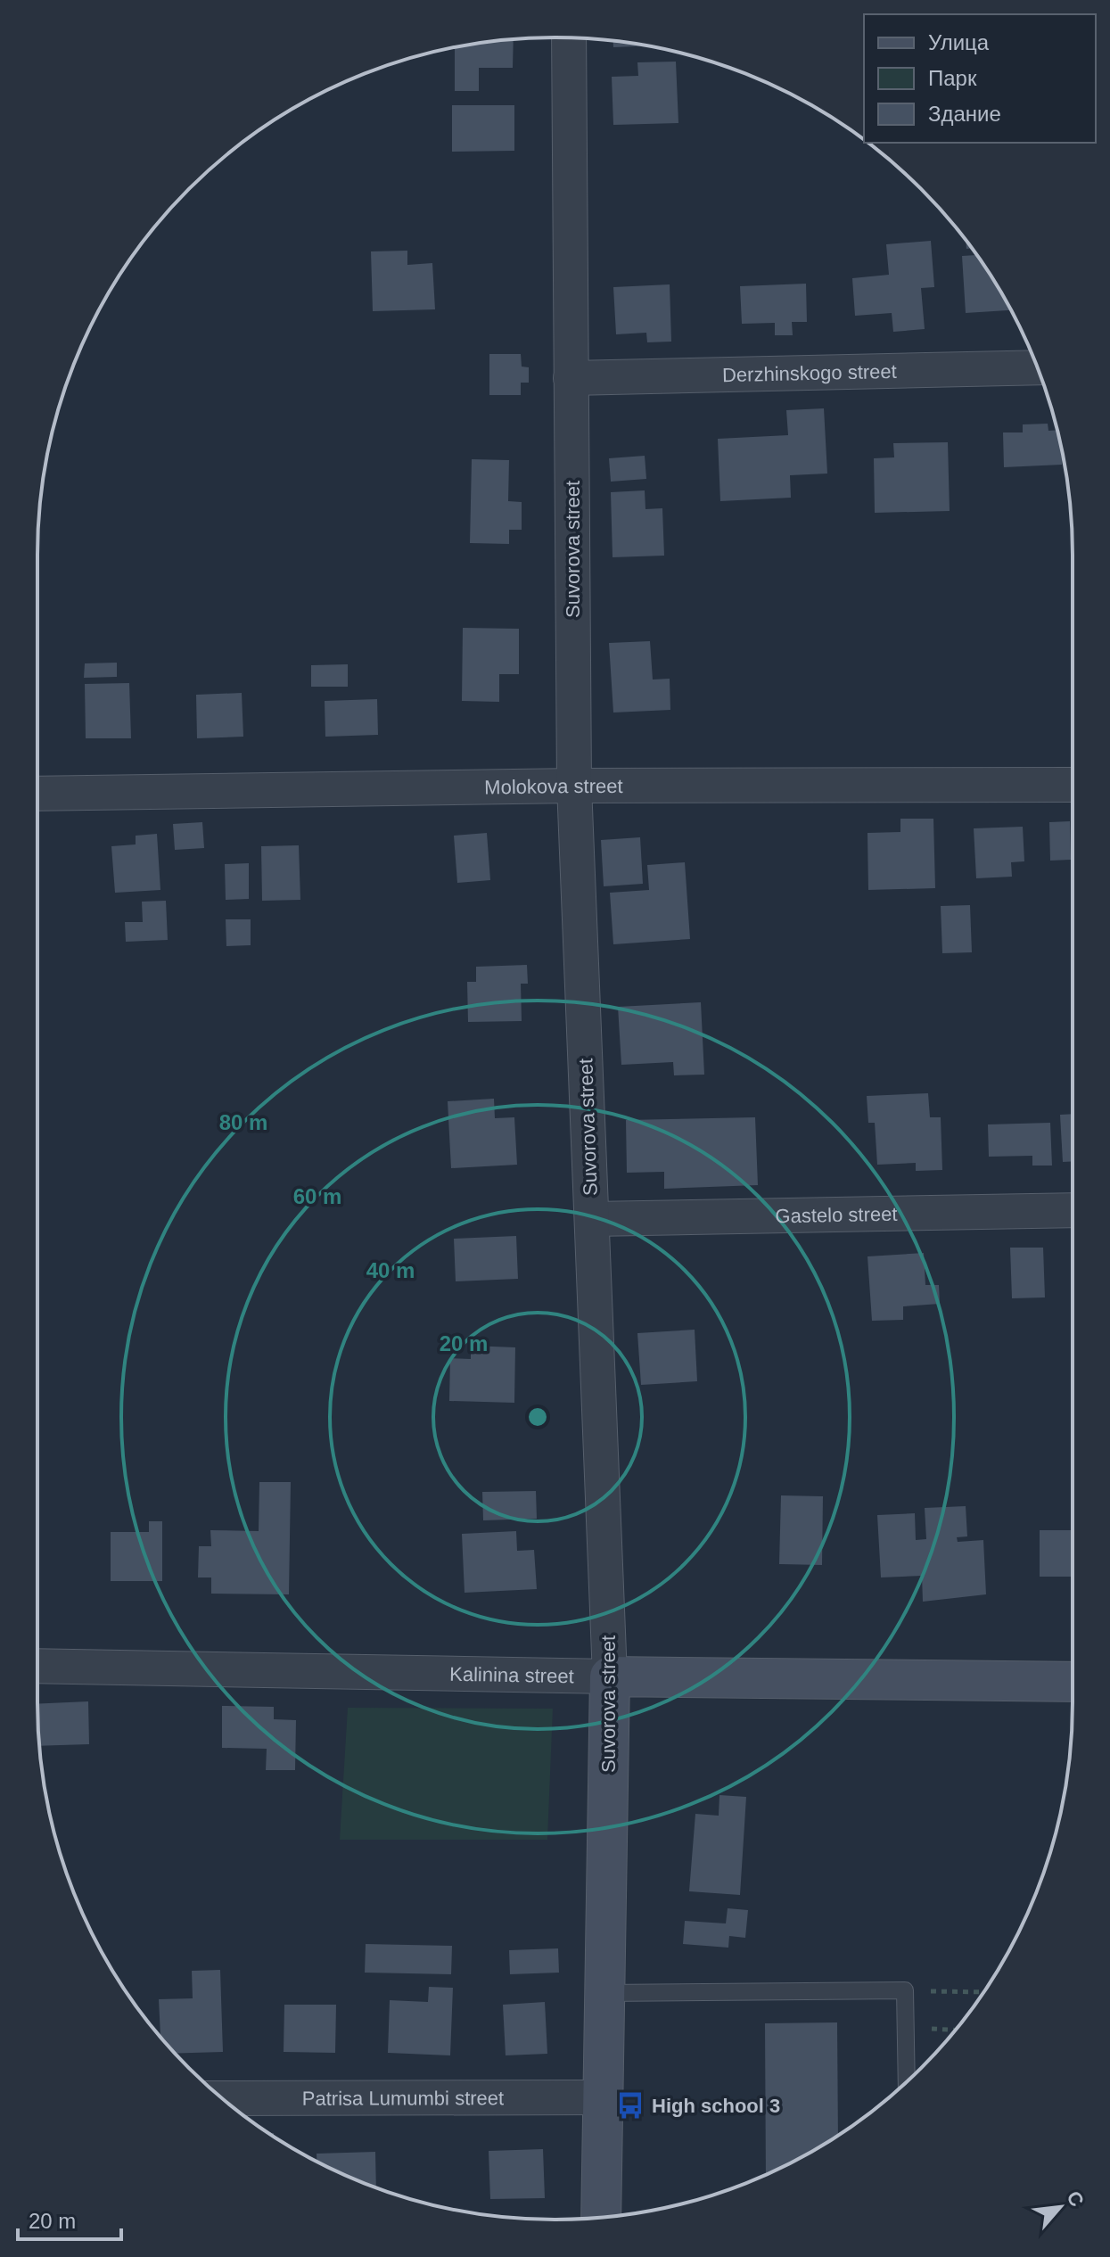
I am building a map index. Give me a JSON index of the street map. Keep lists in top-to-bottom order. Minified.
{"streets":{"main road":["Suvorova street","Kalinina street"],"street":["Derzhinskogo street","Molokova street","Gastelo street","Patrisa Lumumbi street"]},"crossings":[["Derzhinskogo street","Suvorova street"],["Suvorova street","Molokova street"],["Suvorova street","Gastelo street"],["Suvorova street","Kalinina street"],["Suvorova street","Patrisa Lumumbi street"]],"places":{"bus stop":["High school 3"]},"legend":["Улица","Парк","Здание"],"scale_bar":"20 m","north":"top right","rings":["80 m","60 m","40 m","20 m"]}
